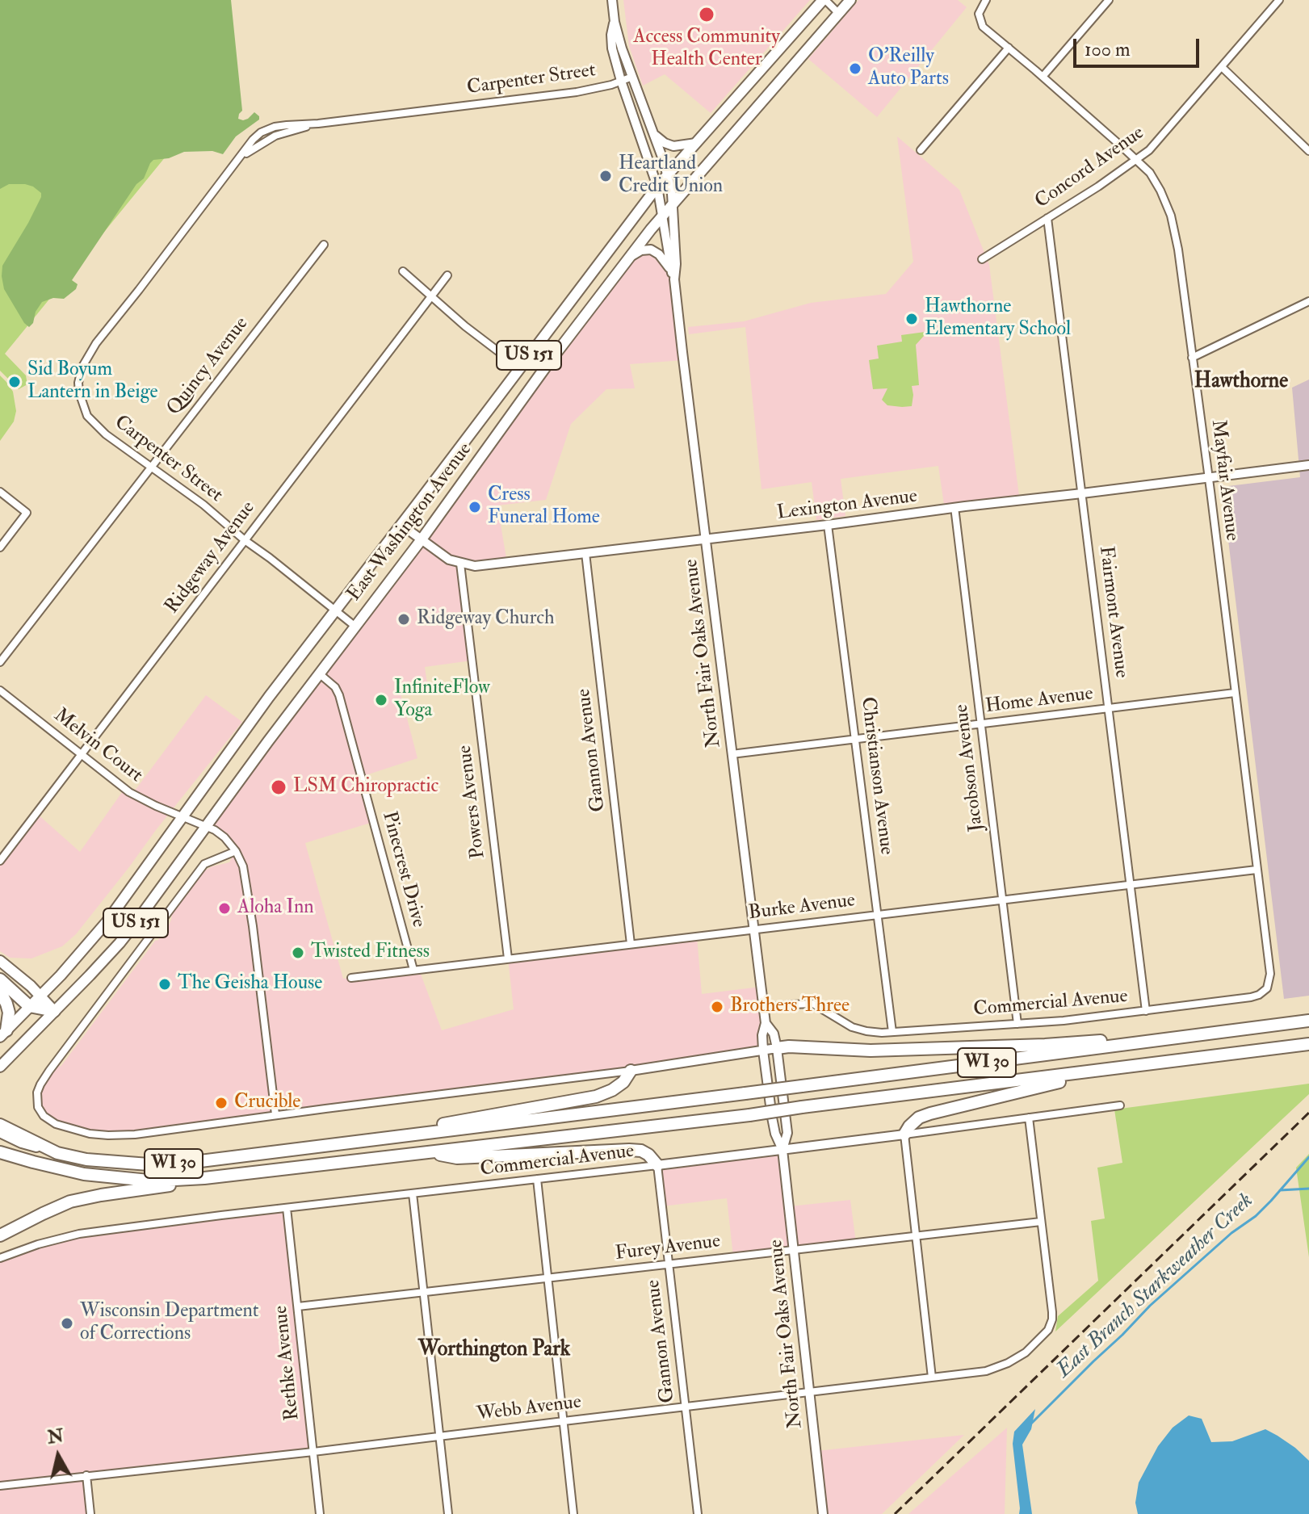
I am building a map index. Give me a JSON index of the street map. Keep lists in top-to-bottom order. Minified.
{"streets":{"highway":["WI 30"],"main road":["US 151","East Washington Avenue"],"street":["Carpenter Street","Concord Avenue","Quincy Avenue","Mayfair Avenue","Lexington Avenue","Ridgeway Avenue","Fairmont Avenue","North Fair Oaks Avenue","Home Avenue","Melvin Court","Gannon Avenue","Jacobson Avenue","Christianson Avenue","Powers Avenue","Pinecrest Drive","Burke Avenue","Commercial Avenue","Furey Avenue","Rethke Avenue","Webb Avenue"]},"crossings":[["Carpenter Street","Quincy Avenue"],["Carpenter Street","East Washington Avenue"],["Carpenter Street","Ridgeway Avenue"],["Carpenter Street","North Fair Oaks Avenue"],["Concord Avenue","Mayfair Avenue"],["Concord Avenue","Fairmont Avenue"],["Mayfair Avenue","Lexington Avenue"],["Mayfair Avenue","Home Avenue"],["Mayfair Avenue","Burke Avenue"],["Mayfair Avenue","Commercial Avenue"],["Lexington Avenue","East Washington Avenue"],["Lexington Avenue","Fairmont Avenue"],["Lexington Avenue","North Fair Oaks Avenue"],["Lexington Avenue","Gannon Avenue"],["Lexington Avenue","Jacobson Avenue"],["Lexington Avenue","Christianson Avenue"],["Lexington Avenue","Powers Avenue"],["East Washington Avenue","North Fair Oaks Avenue"],["East Washington Avenue","Melvin Court"],["East Washington Avenue","Pinecrest Drive"],["Ridgeway Avenue","Melvin Court"],["Fairmont Avenue","Home Avenue"],["Fairmont Avenue","Burke Avenue"],["Fairmont Avenue","Commercial Avenue"],["North Fair Oaks Avenue","Home Avenue"],["North Fair Oaks Avenue","Burke Avenue"],["North Fair Oaks Avenue","Commercial Avenue"],["North Fair Oaks Avenue","Furey Avenue"],["North Fair Oaks Avenue","Webb Avenue"],["Home Avenue","Jacobson Avenue"],["Home Avenue","Christianson Avenue"],["Gannon Avenue","Burke Avenue"],["Gannon Avenue","Commercial Avenue"],["Gannon Avenue","Furey Avenue"],["Gannon Avenue","Webb Avenue"],["Jacobson Avenue","Burke Avenue"],["Jacobson Avenue","Commercial Avenue"],["Christianson Avenue","Burke Avenue"],["Christianson Avenue","Commercial Avenue"],["Powers Avenue","Burke Avenue"],["Pinecrest Drive","Burke Avenue"],["Commercial Avenue","Rethke Avenue"],["Furey Avenue","Rethke Avenue"],["Furey Avenue","Webb Avenue"],["Rethke Avenue","Webb Avenue"]],"districts":["Hawthorne","Worthington Park"],"water":["East Branch Starkweather Creek"],"places":["Access Community Health Center","O'Reilly Auto Parts","Heartland Credit Union","Hawthorne Elementary School","Sid Boyum Lantern in Beige","Cress Funeral Home","Ridgeway Church","InfiniteFlow Yoga","LSM Chiropractic","Aloha Inn","Twisted Fitness","The Geisha House","Brothers Three","Crucible","Wisconsin Department of Corrections"],"scale_bar":"100 m","north":"top"}
